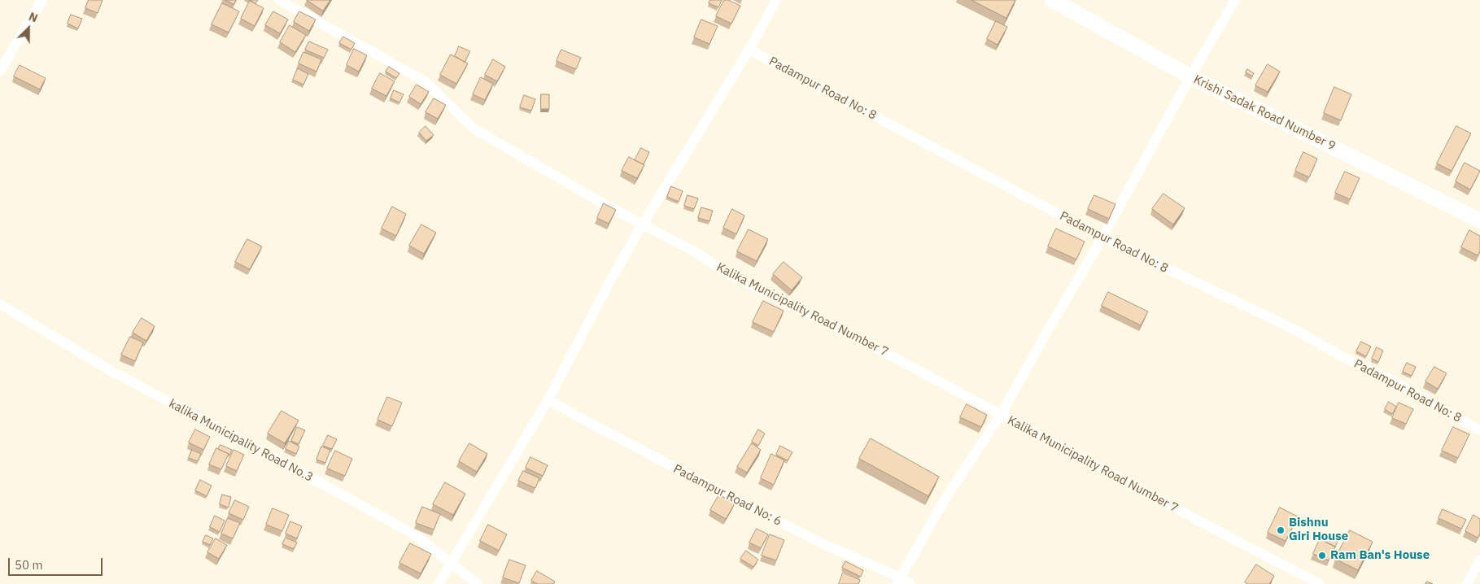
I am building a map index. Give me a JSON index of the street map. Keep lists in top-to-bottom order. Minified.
{"streets":{"street":["Padampur Road No: 8","Krishi Sadak Road Number 9","Kalika Municipality Road Number 7","kalika Municipality Road No.3","Padampur Road No: 6"]},"places":["Bishnu Giri House","Ram Ban's House"],"scale_bar":"50 m","north":"top right"}
